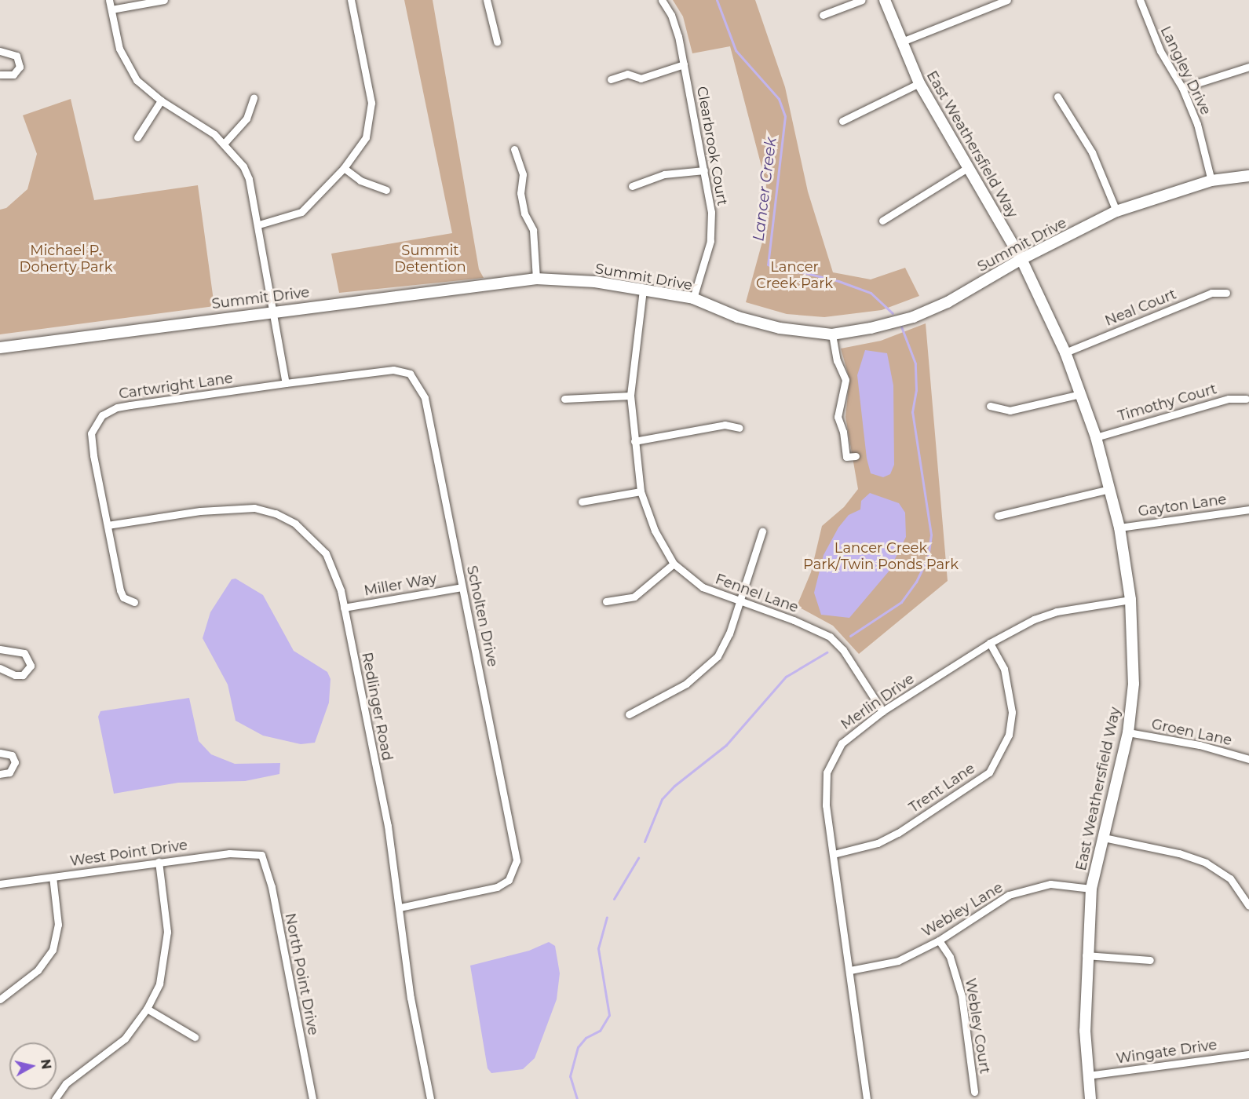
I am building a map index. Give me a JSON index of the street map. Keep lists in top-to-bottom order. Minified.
{"streets":{"street":["Langley Drive","East Weathersfield Way","Clearbrook Court","Summit Drive","Neal Court","Cartwright Lane","Timothy Court","Gayton Lane","Miller Way","Fennel Lane","Scholten Drive","Merlin Drive","Redlinger Road","Groen Lane","Trent Lane","West Point Drive","Webley Lane","North Point Drive","Webley Court","Wingate Drive"]},"crossings":[["Langley Drive","Summit Drive"],["East Weathersfield Way","Summit Drive"],["East Weathersfield Way","Neal Court"],["East Weathersfield Way","Timothy Court"],["East Weathersfield Way","Gayton Lane"],["East Weathersfield Way","Merlin Drive"],["East Weathersfield Way","Groen Lane"],["East Weathersfield Way","Webley Lane"],["East Weathersfield Way","Wingate Drive"],["Clearbrook Court","Summit Drive"],["Summit Drive","Fennel Lane"],["Cartwright Lane","Scholten Drive"],["Cartwright Lane","Redlinger Road"],["Miller Way","Scholten Drive"],["Miller Way","Redlinger Road"],["Fennel Lane","Merlin Drive"],["Scholten Drive","Redlinger Road"],["Merlin Drive","Trent Lane"],["Merlin Drive","Webley Lane"],["West Point Drive","North Point Drive"],["Webley Lane","Webley Court"]],"water":["Lancer Creek"],"parks":["Michael P. Doherty Park","Summit Detention","Lancer Creek Park","Lancer Creek Park/Twin Ponds Park"],"north":"right"}
